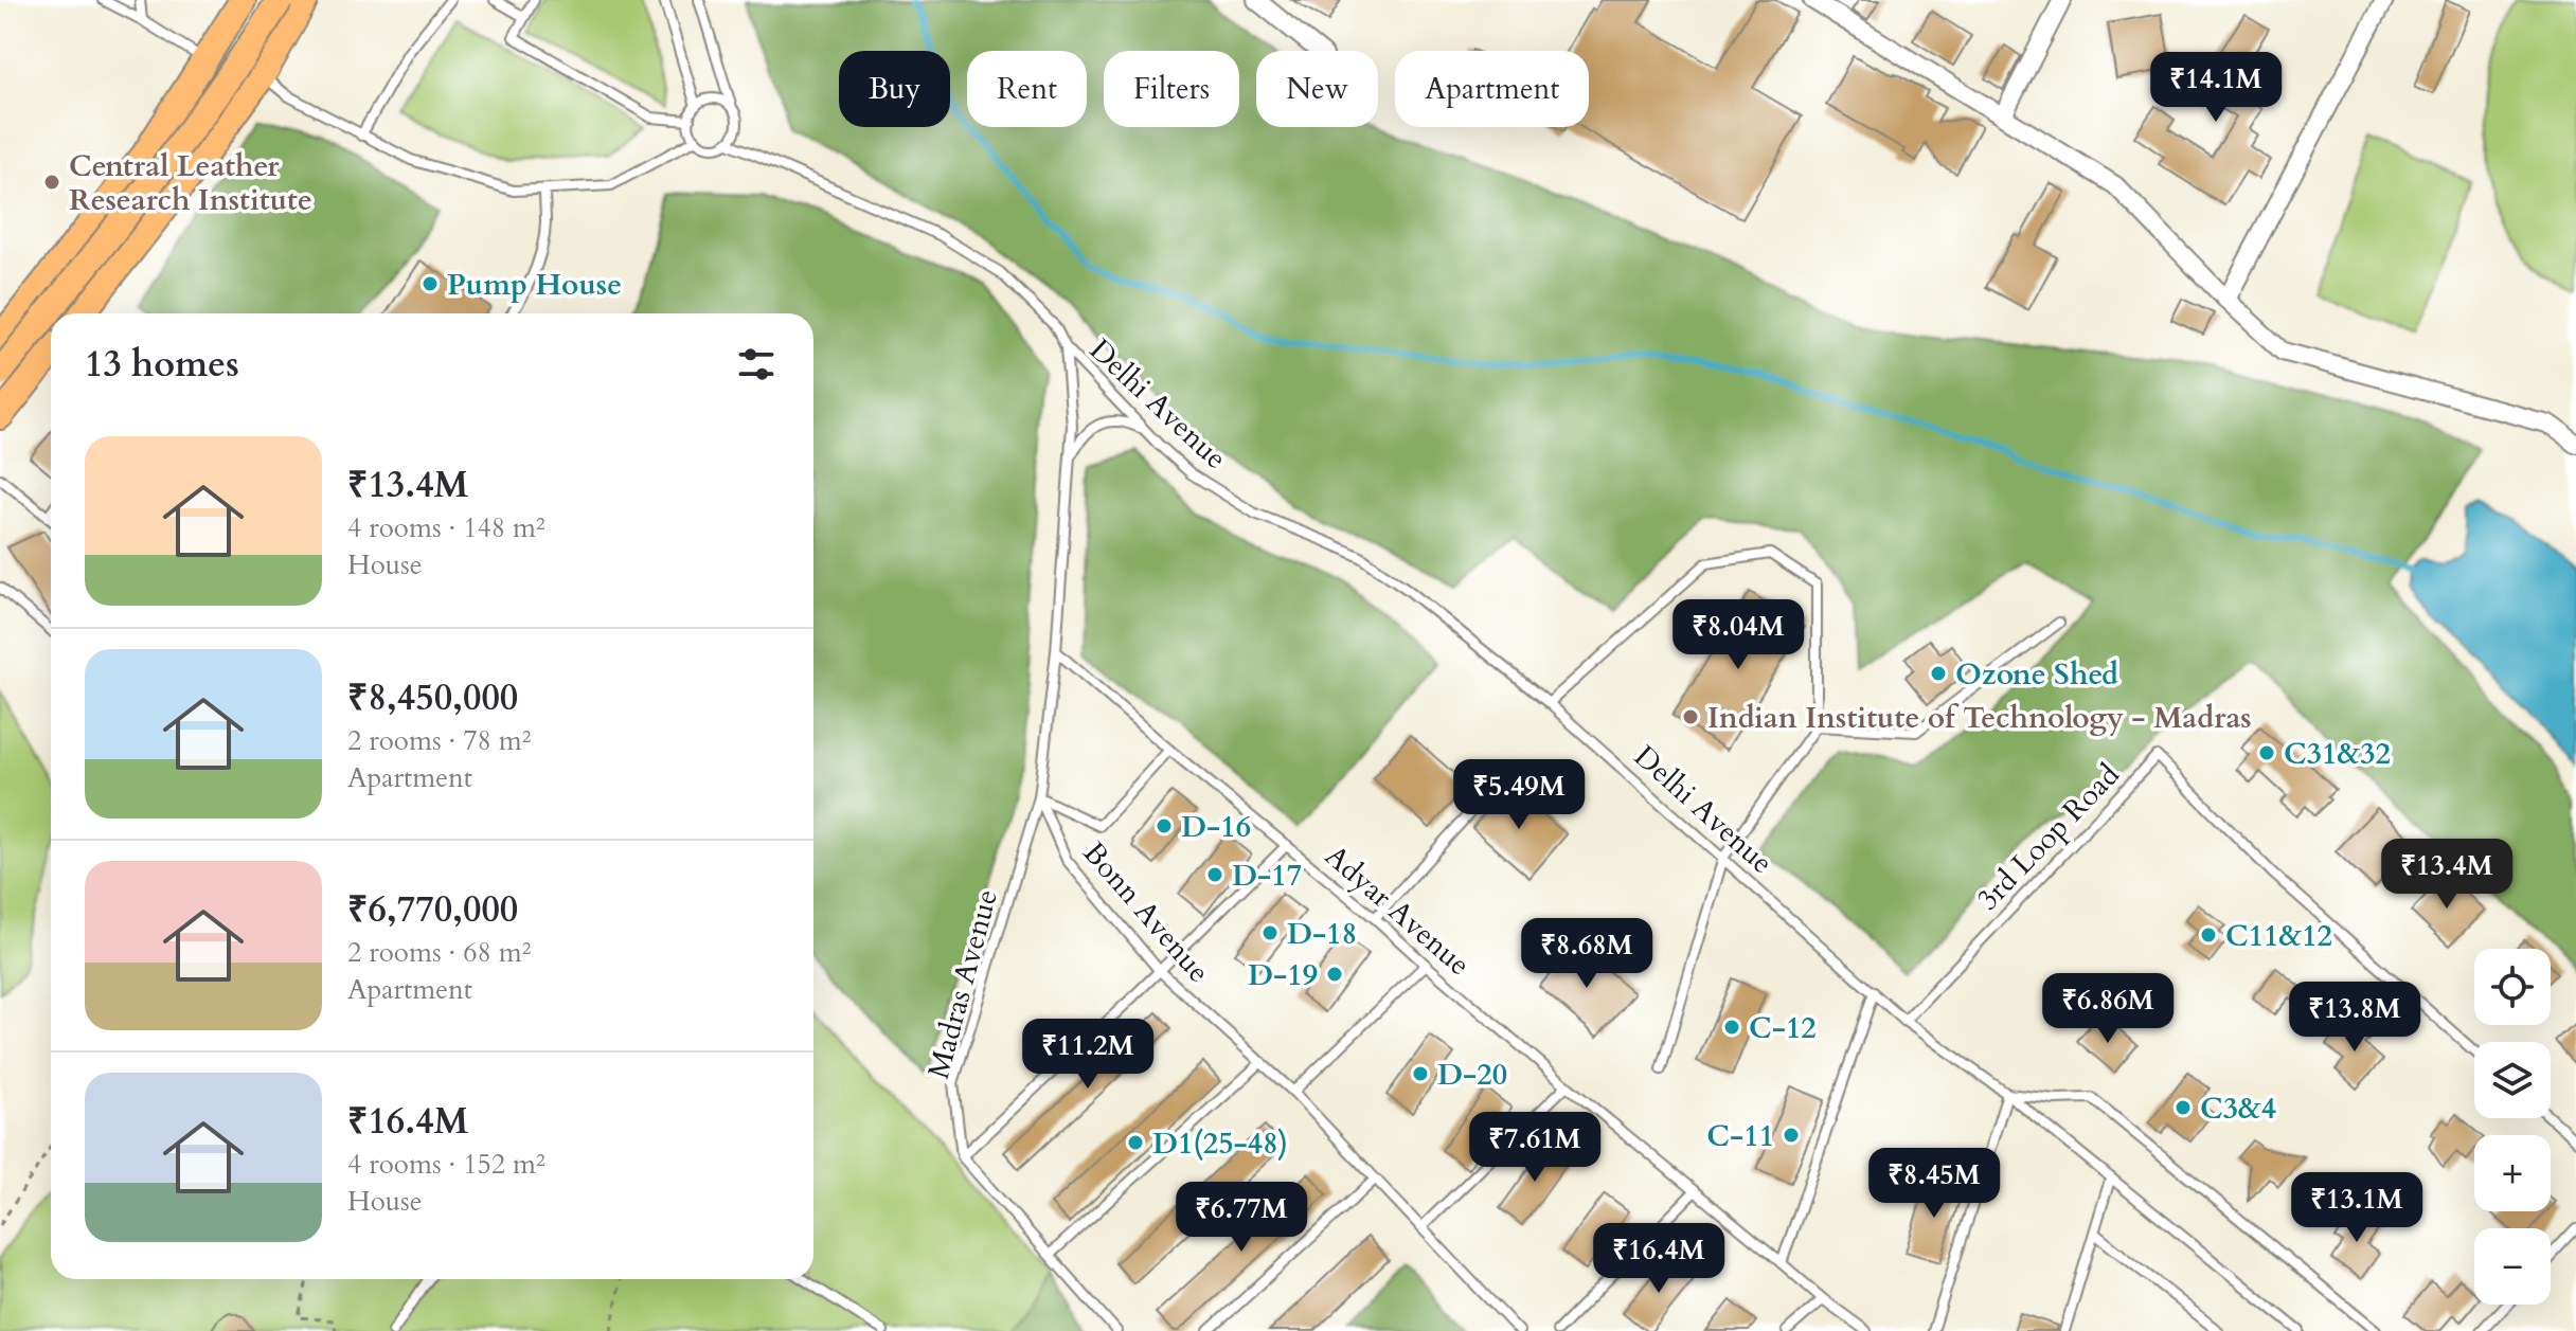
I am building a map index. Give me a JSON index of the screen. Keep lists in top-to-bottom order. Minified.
{"streets":{"lane":["Delhi Avenue","3rd Loop Road","Adyar Avenue","Bonn Avenue","Madras Avenue"]},"crossings":[["Delhi Avenue","3rd Loop Road"],["Bonn Avenue","Madras Avenue"]],"places":["Central Leather Research Institute","Pump House","Ozone Shed","Indian Institute of Technology - Madras","C31&32","D-16","D-17","D-18","C11&12","D-19","C-12","D-20","C3&4","C-11","D1(25-48)"],"page":{"chip":["Buy","Rent","Filters","New","Apartment"],"price":["₹14.1M","₹8.04M","₹5.49M","₹13.4M","₹8.68M","₹6.86M","₹13.8M","₹11.2M","₹7.61M","₹8.45M","₹13.1M","₹6.77M","₹16.4M"],"heading":"13 homes","list":[{"name":"₹13.4M","note":"4 rooms · 148 m² · House"},{"name":"₹8,450,000","note":"2 rooms · 78 m² · Apartment"},{"name":"₹6,770,000","note":"2 rooms · 68 m² · Apartment"},{"name":"₹16.4M","note":"4 rooms · 152 m² · House"}],"map_buttons":["+","−"]}}
